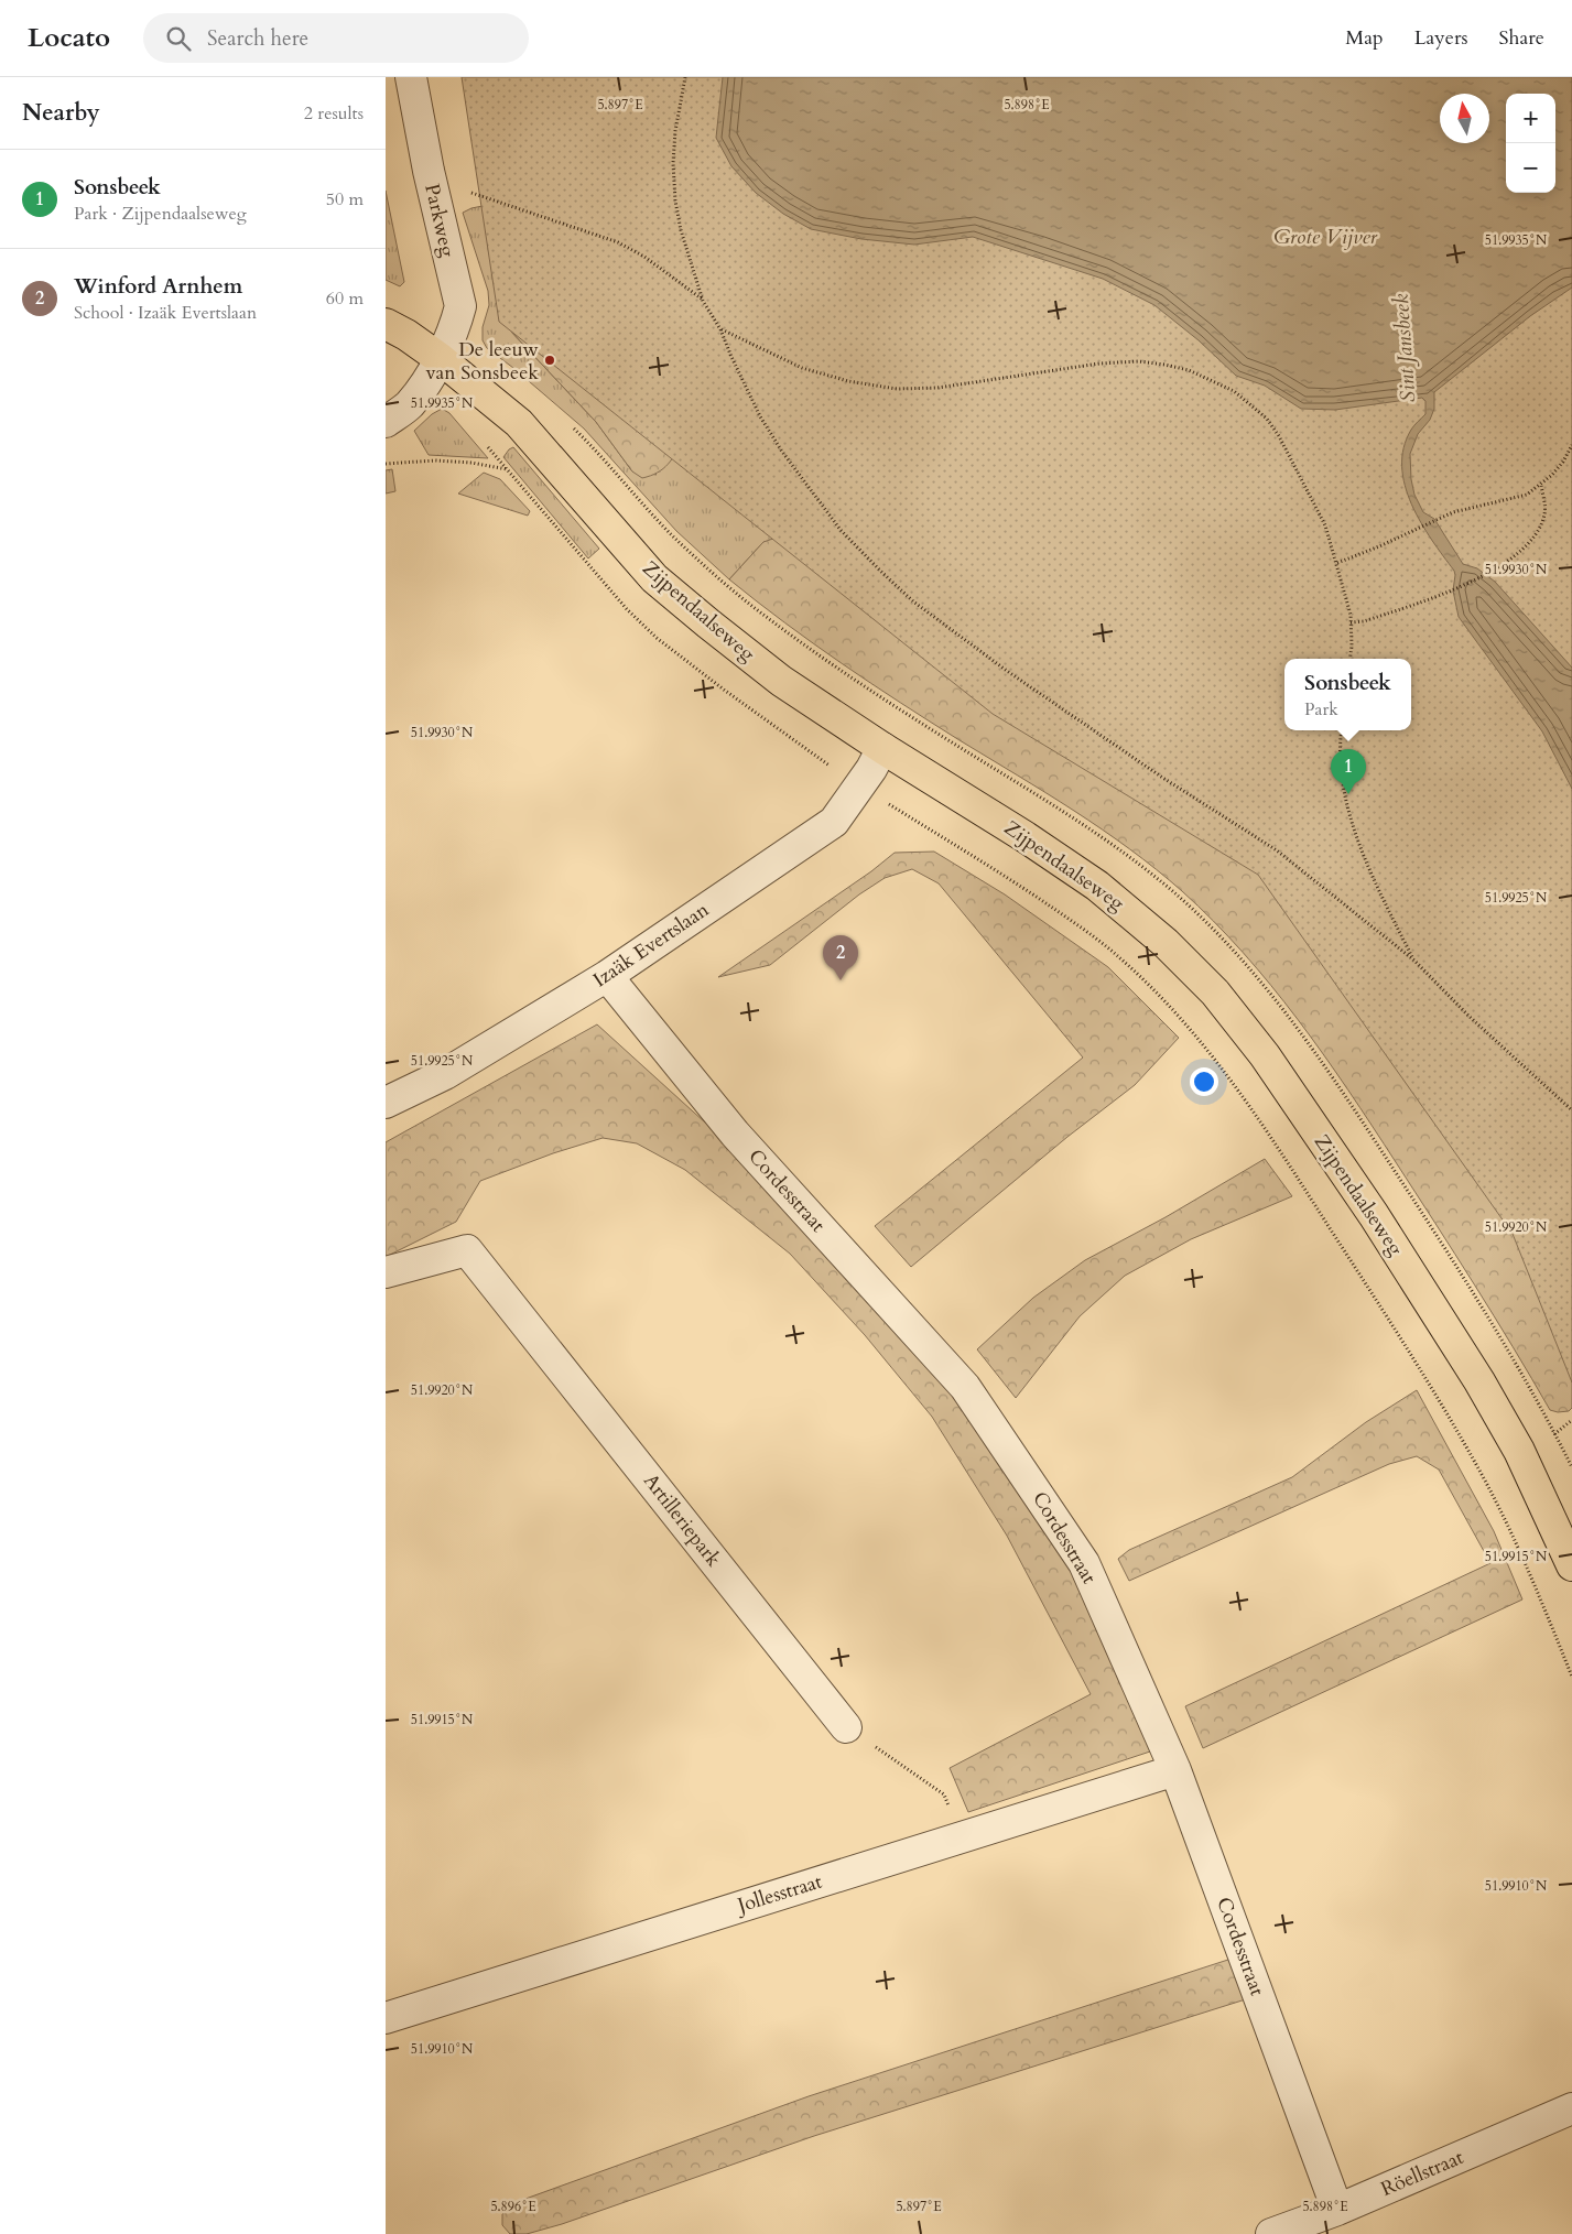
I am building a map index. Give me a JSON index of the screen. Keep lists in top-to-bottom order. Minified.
{"streets":{"main road":["Zijpendaalseweg"],"street":["Parkweg","Izaäk Evertslaan","Cordesstraat","Artilleriepark","Jollesstraat","Röellstraat"]},"crossings":[["Parkweg","Zijpendaalseweg"],["Zijpendaalseweg","Izaäk Evertslaan"],["Izaäk Evertslaan","Cordesstraat"],["Cordesstraat","Jollesstraat"],["Cordesstraat","Röellstraat"]],"water":["Grote Vijver","Sint Jansbeek"],"places":["De leeuw van Sonsbeek"],"north":"top","page":{"header":"Locato","search":"Search here","nav":["Map","Layers","Share"],"heading":["Nearby","2 results"],"map_buttons":["+","−"],"list":[{"mark":"1","name":"Sonsbeek","note":"Park · Zijpendaalseweg","value":"50 m"},{"mark":"2","name":"Winford Arnhem","note":"School · Izaäk Evertslaan","value":"60 m"}],"popup":["Sonsbeek","Park"],"pins":["1","2"]},"coordinates":["5.897°E","5.898°E","51.9935°N","51.9930°N","51.9925°N","51.9920°N","51.9915°N","51.9910°N","5.896°E"]}
